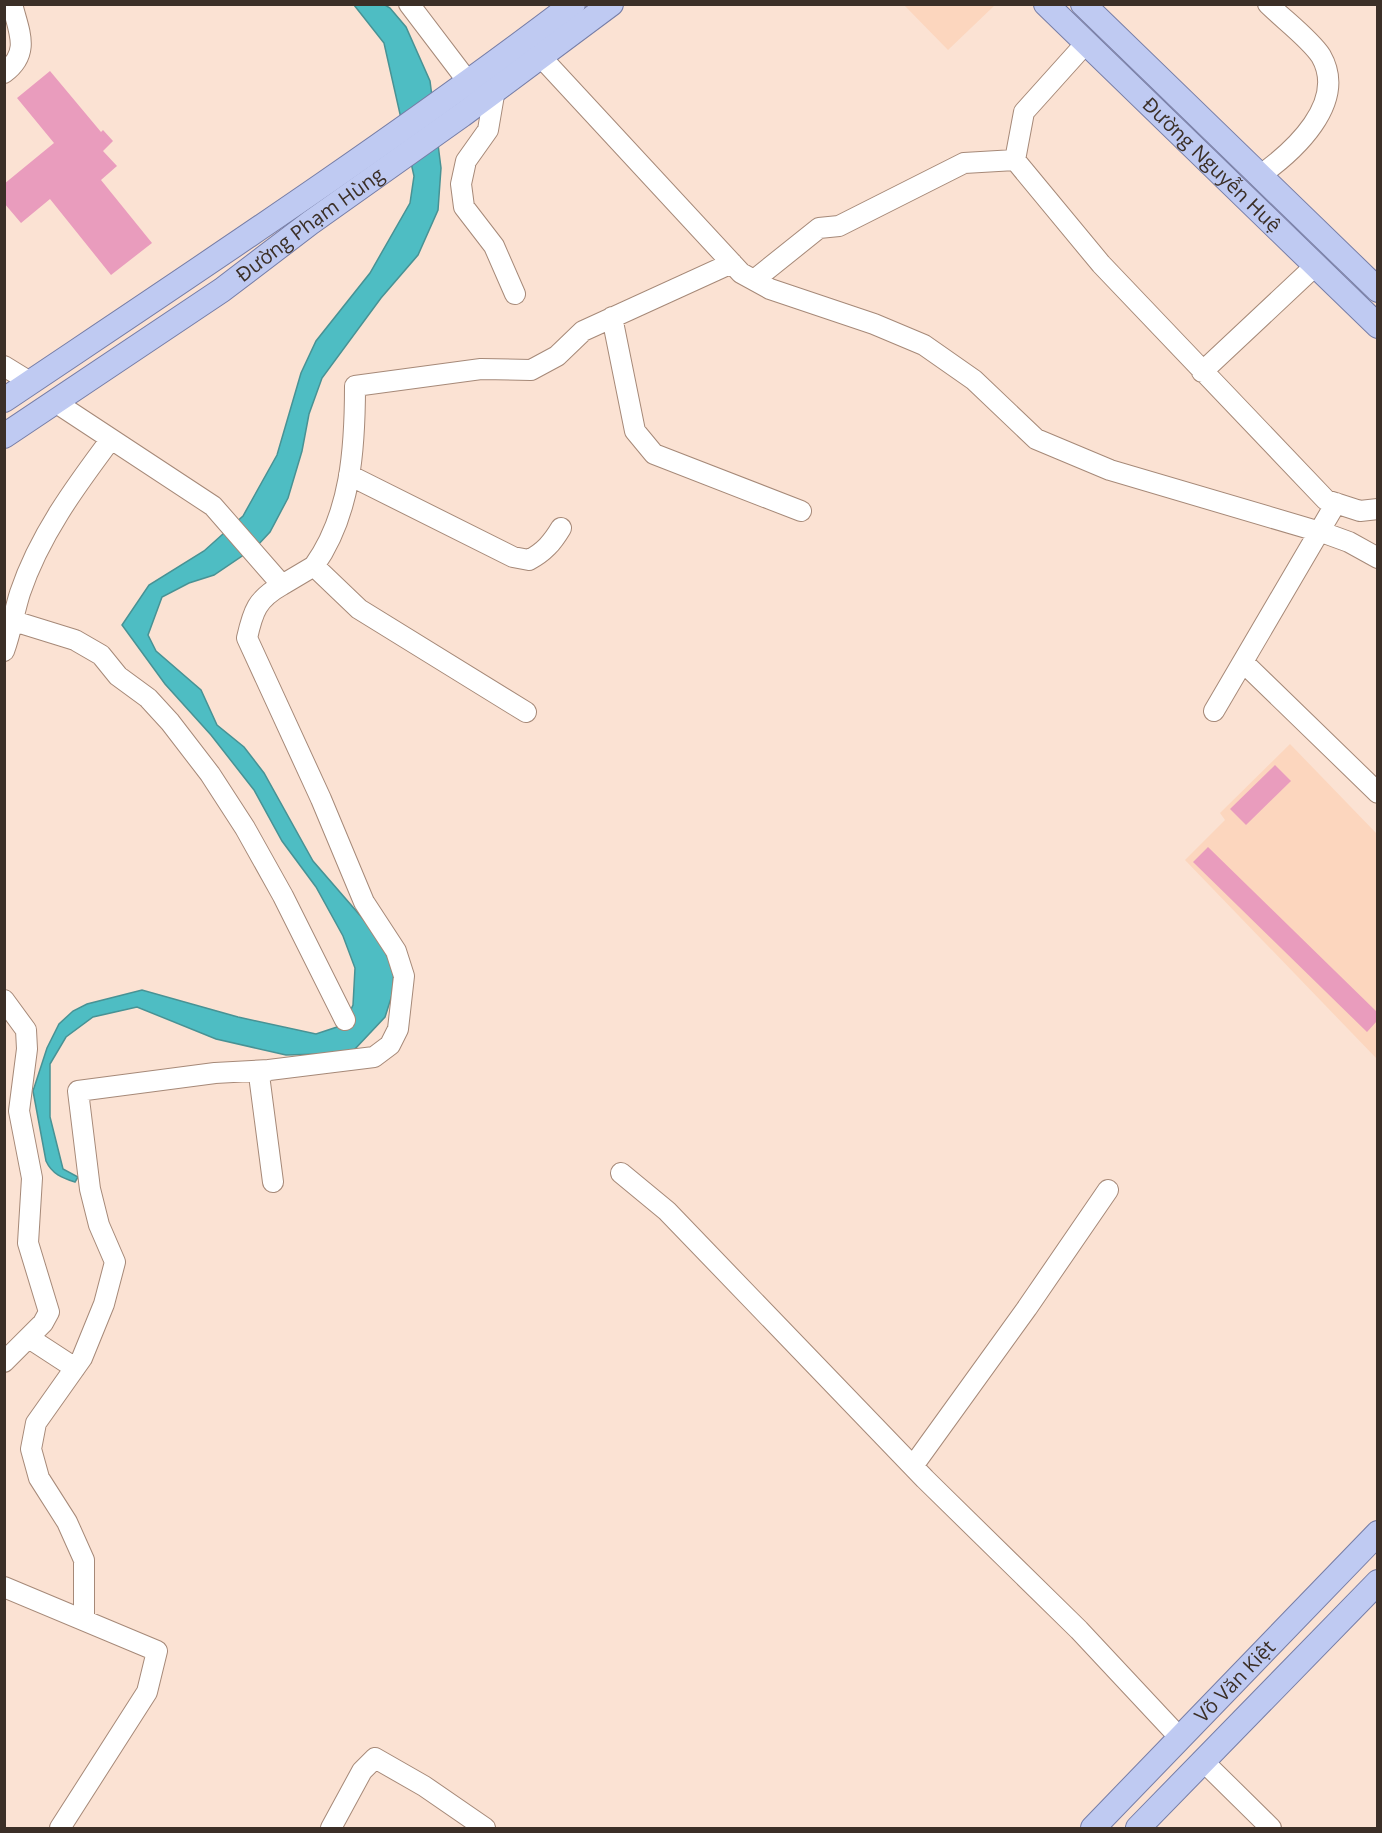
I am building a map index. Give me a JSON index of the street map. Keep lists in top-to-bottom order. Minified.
{"streets":{"main road":["Đường Nguyễn Huệ","Đường Phạm Hùng","Võ Văn Kiệt"]}}
